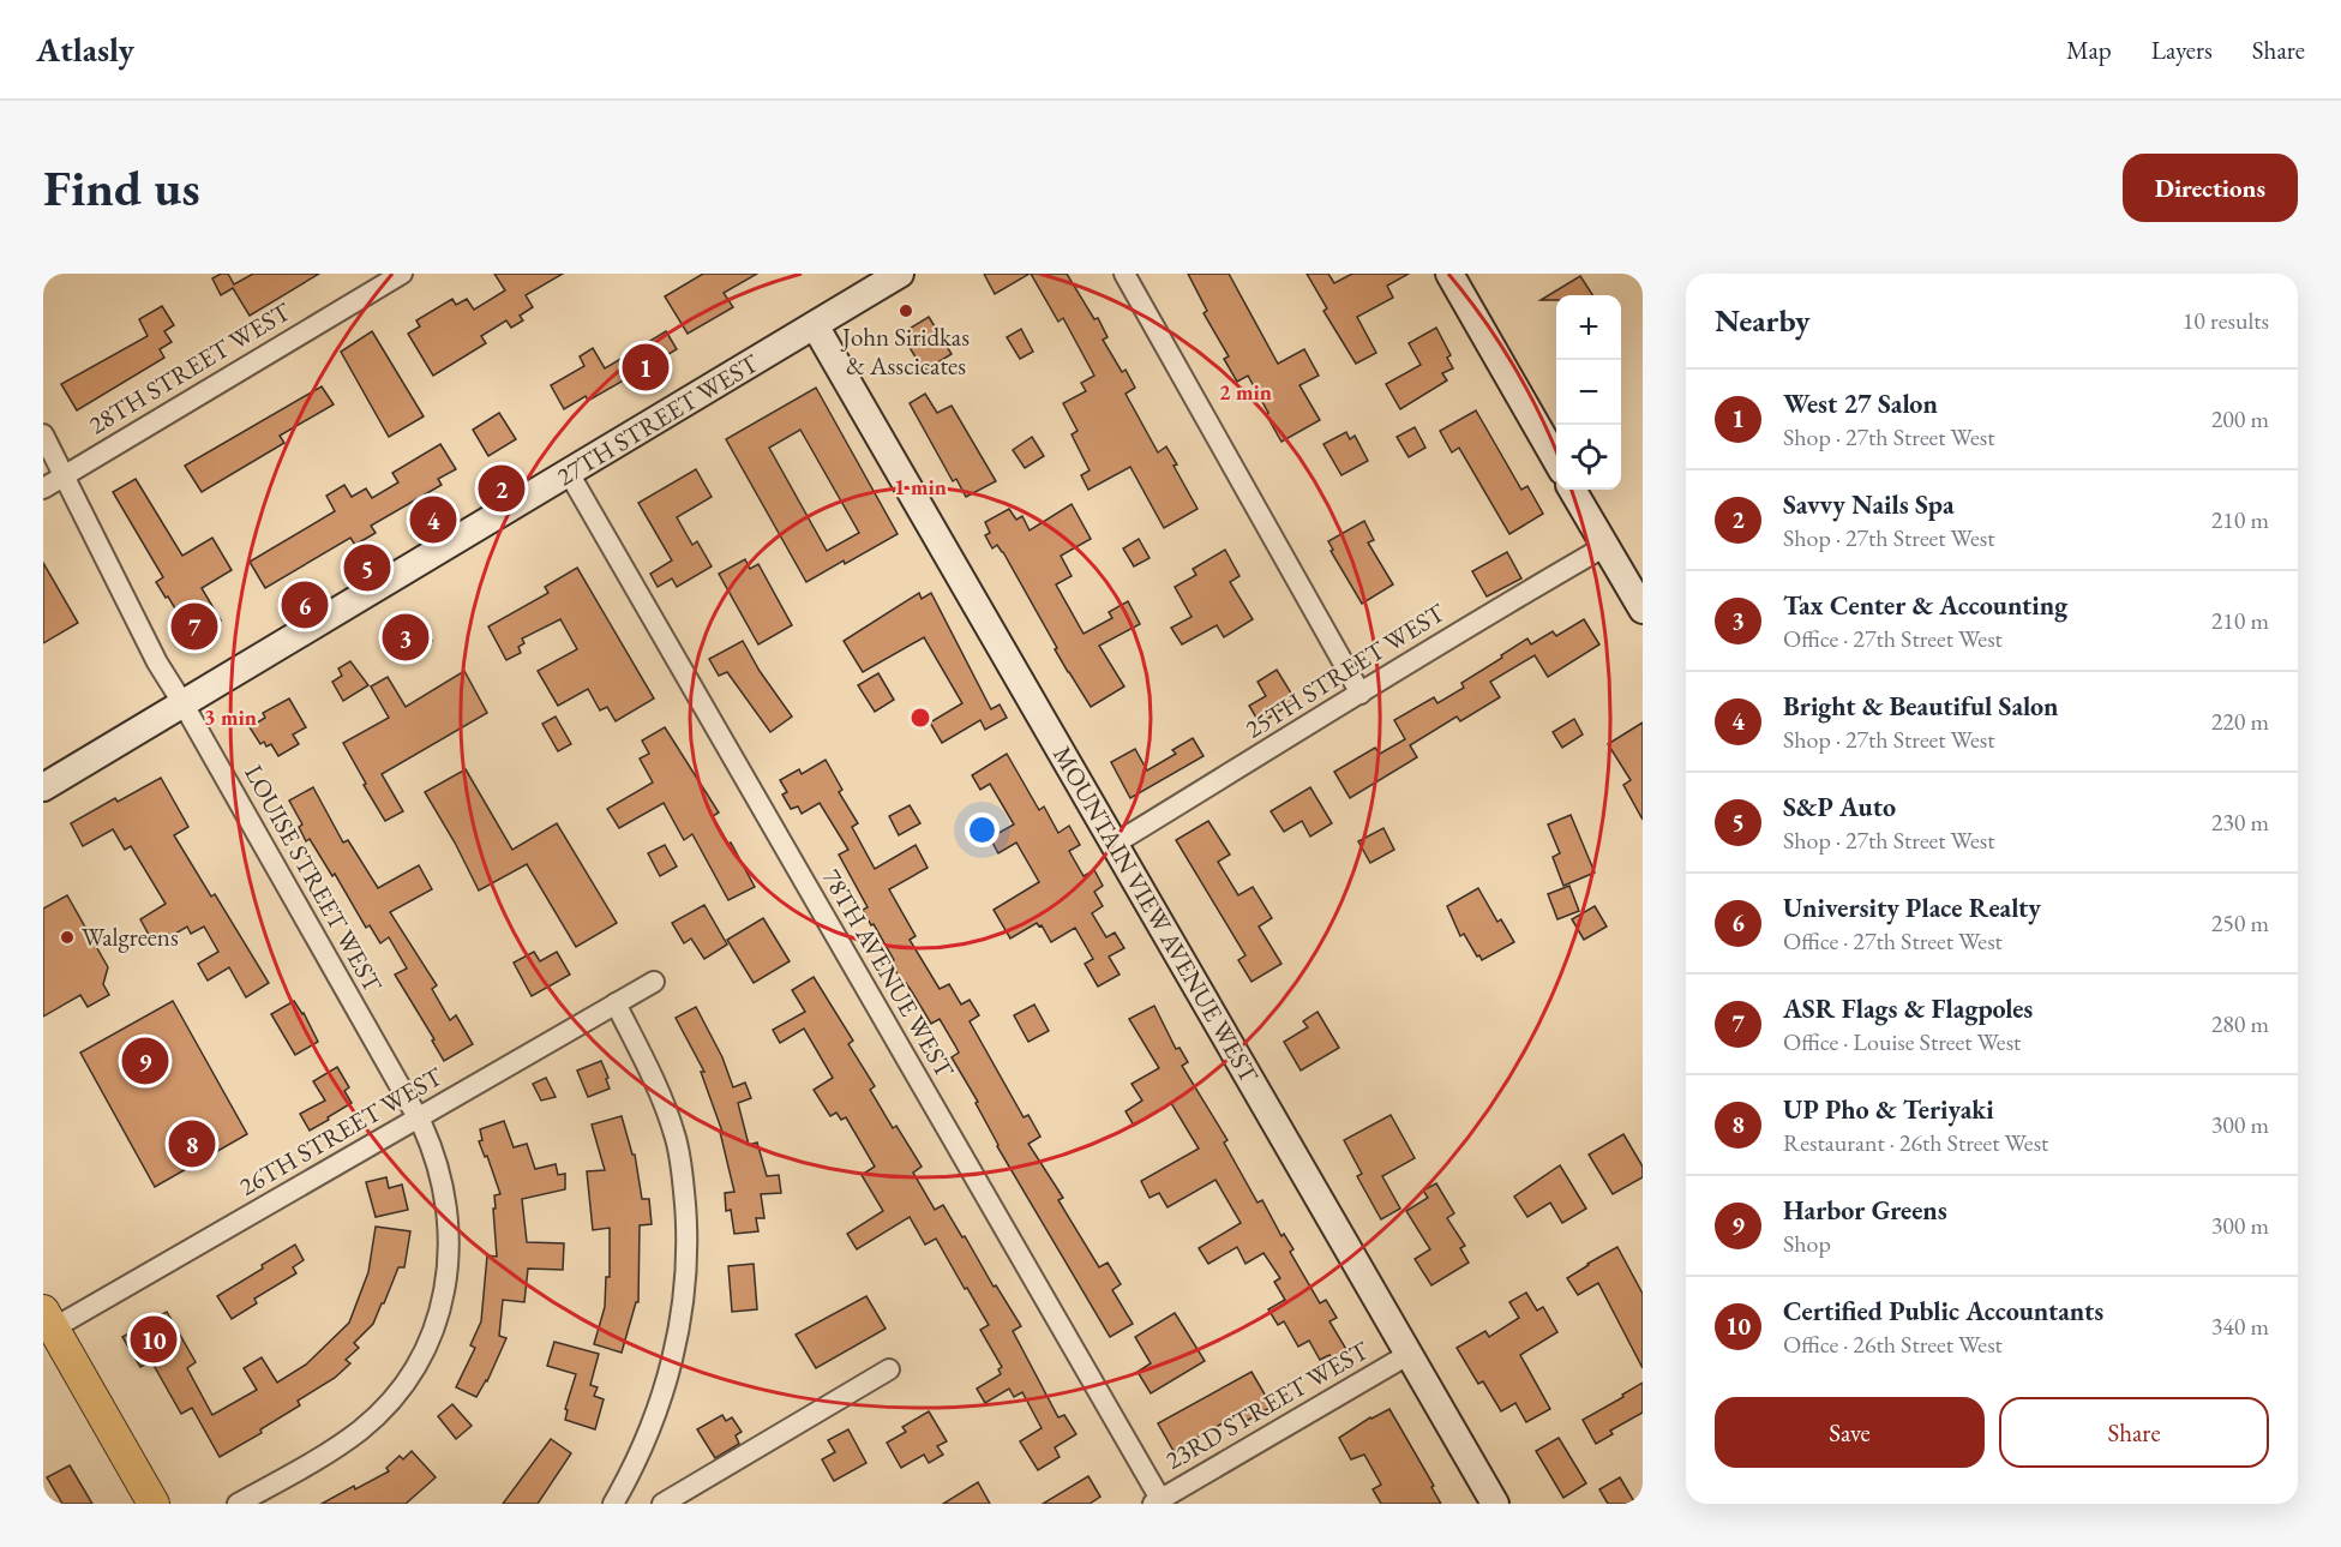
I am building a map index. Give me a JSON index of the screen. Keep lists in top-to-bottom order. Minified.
{"streets":{"street":["28TH STREET WEST","27TH STREET WEST","25TH STREET WEST","LOUISE STREET WEST","MOUNTAIN VIEW AVENUE WEST","78TH AVENUE WEST","26TH STREET WEST","23RD STREET WEST"]},"crossings":[["28TH STREET WEST","LOUISE STREET WEST"],["27TH STREET WEST","LOUISE STREET WEST"],["27TH STREET WEST","MOUNTAIN VIEW AVENUE WEST"],["27TH STREET WEST","78TH AVENUE WEST"],["25TH STREET WEST","MOUNTAIN VIEW AVENUE WEST"],["LOUISE STREET WEST","26TH STREET WEST"],["MOUNTAIN VIEW AVENUE WEST","23RD STREET WEST"],["78TH AVENUE WEST","23RD STREET WEST"]],"places":["John Siridkas & Asscicates","Walgreens"],"page":{"header":"Atlasly","nav":["Map","Layers","Share"],"buttons":["Directions",["Save","Share"]],"title":"Find us","heading":["Nearby","10 results"],"map_buttons":["+","−"],"pins":["1","2","4","5","6","7","3","9","8","10"],"list":[{"mark":"1","name":"West 27 Salon","note":"Shop · 27th Street West","value":"200 m"},{"mark":"2","name":"Savvy Nails Spa","note":"Shop · 27th Street West","value":"210 m"},{"mark":"3","name":"Tax Center & Accounting","note":"Office · 27th Street West","value":"210 m"},{"mark":"4","name":"Bright & Beautiful Salon","note":"Shop · 27th Street West","value":"220 m"},{"mark":"5","name":"S&P Auto","note":"Shop · 27th Street West","value":"230 m"},{"mark":"6","name":"University Place Realty","note":"Office · 27th Street West","value":"250 m"},{"mark":"7","name":"ASR Flags & Flagpoles","note":"Office · Louise Street West","value":"280 m"},{"mark":"8","name":"UP Pho & Teriyaki","note":"Restaurant · 26th Street West","value":"300 m"},{"mark":"9","name":"Harbor Greens","note":"Shop","value":"300 m"},{"mark":"10","name":"Certified Public Accountants","note":"Office · 26th Street West","value":"340 m"}]},"rings":["2 min","1 min","3 min"]}
